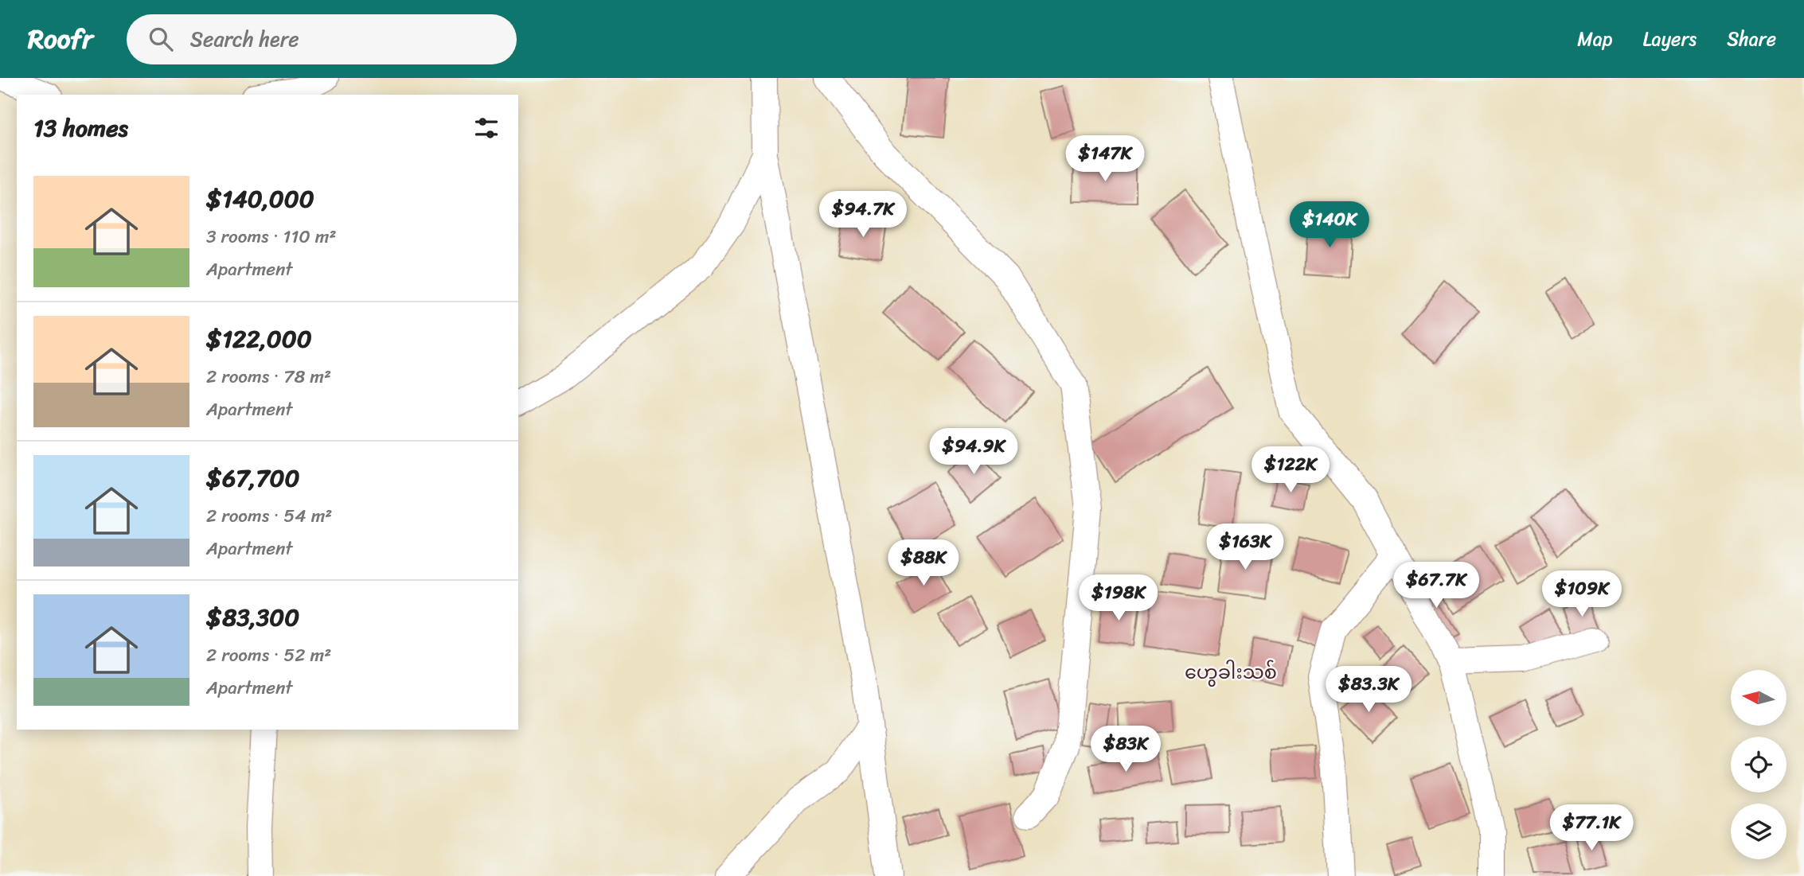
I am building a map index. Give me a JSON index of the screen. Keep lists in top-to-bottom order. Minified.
{"districts":["ဟွေခါးသစ်"],"north":"left","page":{"header":"Roofr","search":"Search here","nav":["Map","Layers","Share"],"heading":"13 homes","price":["$147K","$94.7K","$140K","$94.9K","$122K","$163K","$88K","$67.7K","$109K","$198K","$83.3K","$83K","$77.1K"],"list":[{"name":"$140,000","note":"3 rooms · 110 m² · Apartment"},{"name":"$122,000","note":"2 rooms · 78 m² · Apartment"},{"name":"$67,700","note":"2 rooms · 54 m² · Apartment"},{"name":"$83,300","note":"2 rooms · 52 m² · Apartment"}]}}
